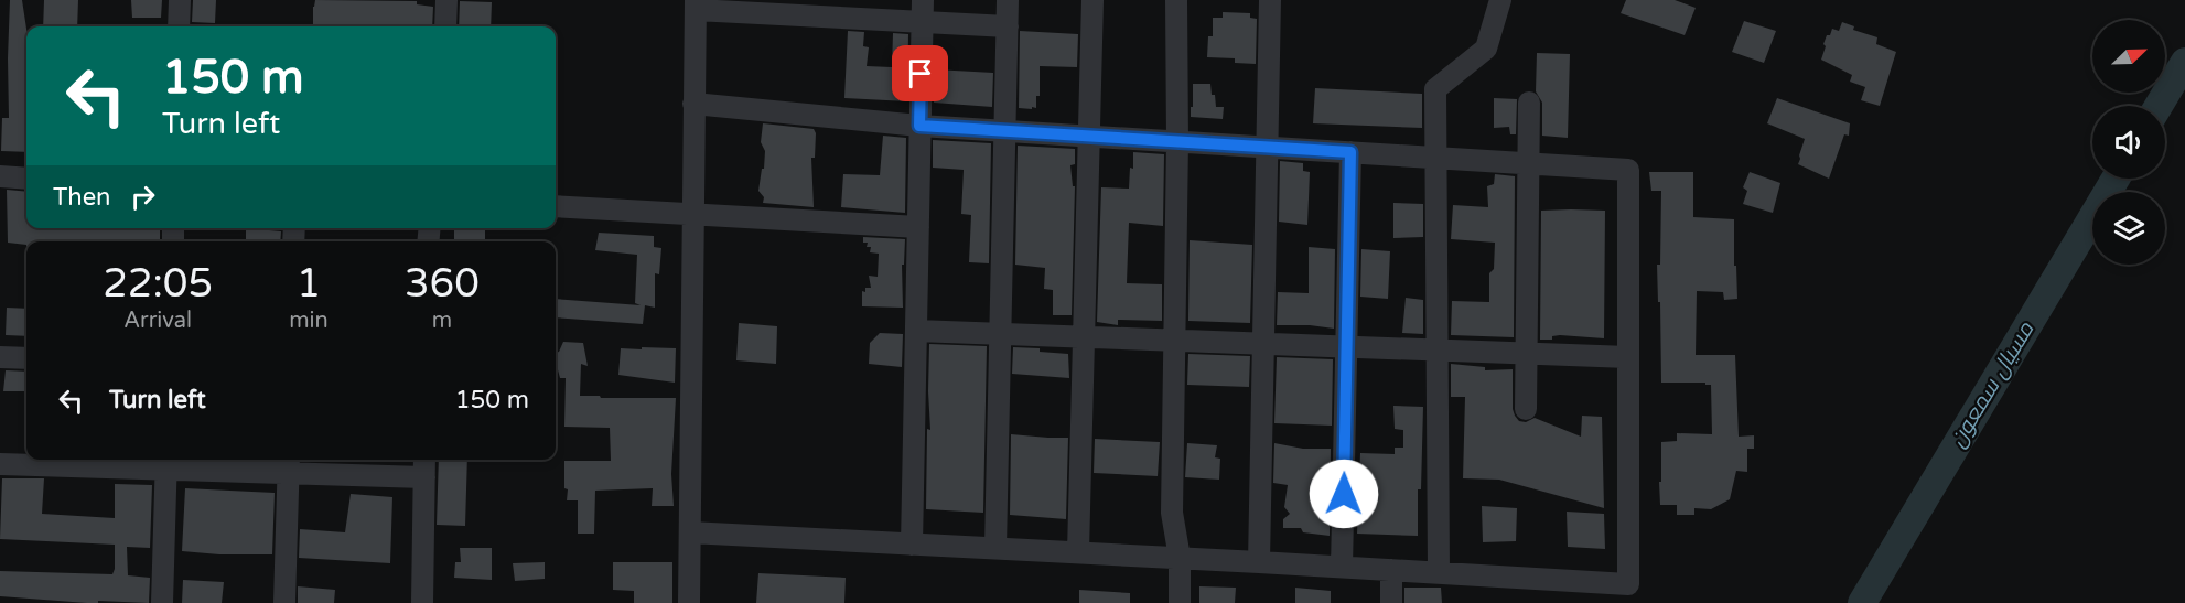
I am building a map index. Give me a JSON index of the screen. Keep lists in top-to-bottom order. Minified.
{"water":["مسيال سمعون"],"north":"top right","page":{"turn":["150 m","Turn left"],"then":"Then","eta":["22:05","Arrival","1","min","360","m"],"list":[{"name":"Turn left","value":"150 m"}]}}
